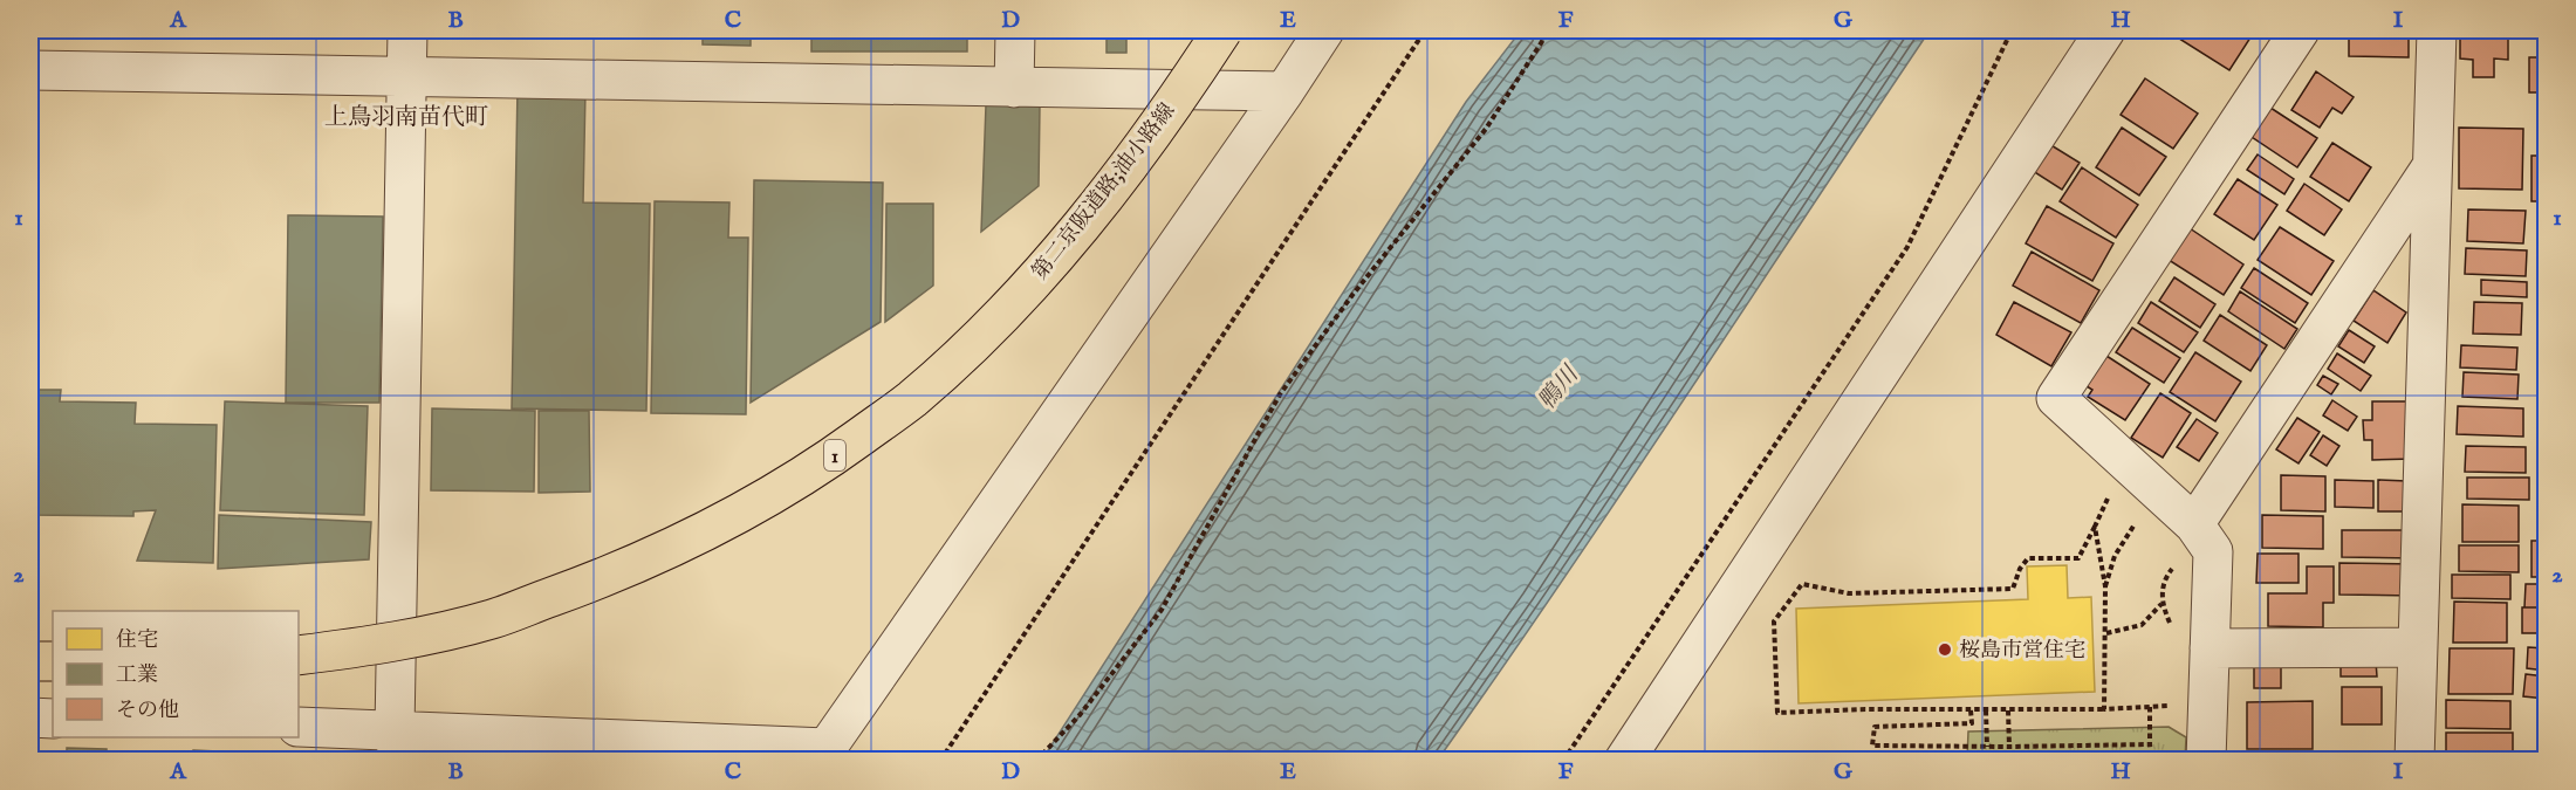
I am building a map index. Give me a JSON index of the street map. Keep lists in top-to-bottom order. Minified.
{"streets":{"highway":["第二京阪道路;油小路線","1"]},"districts":["上鳥羽南苗代町"],"water":["鴨川"],"places":["桜島市営住宅"],"legend":["住宅","工業","その他"],"grid":{"columns":["A","B","C","D","E","F","G","H","I"],"rows":["1","2"]}}
